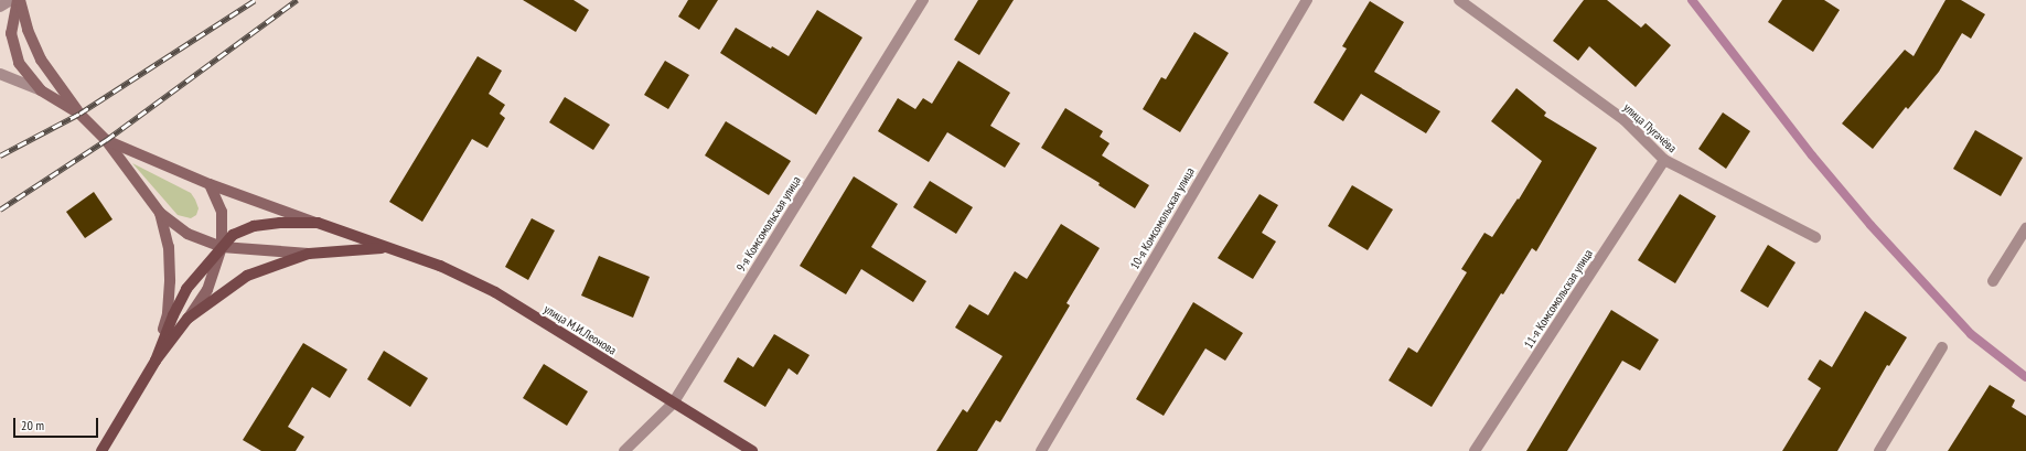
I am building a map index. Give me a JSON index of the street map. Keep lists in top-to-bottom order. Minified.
{"streets":{"main road":["улица М.И.Леонова"],"street":["улица Пугачёва","10-я Комсомольская улица","9-я Комсомольская улица","11-я Комсомольская улица"]},"crossings":[["улица Пугачёва","11-я Комсомольская улица"],["9-я Комсомольская улица","улица М.И.Леонова"]],"scale_bar":"20 m"}
